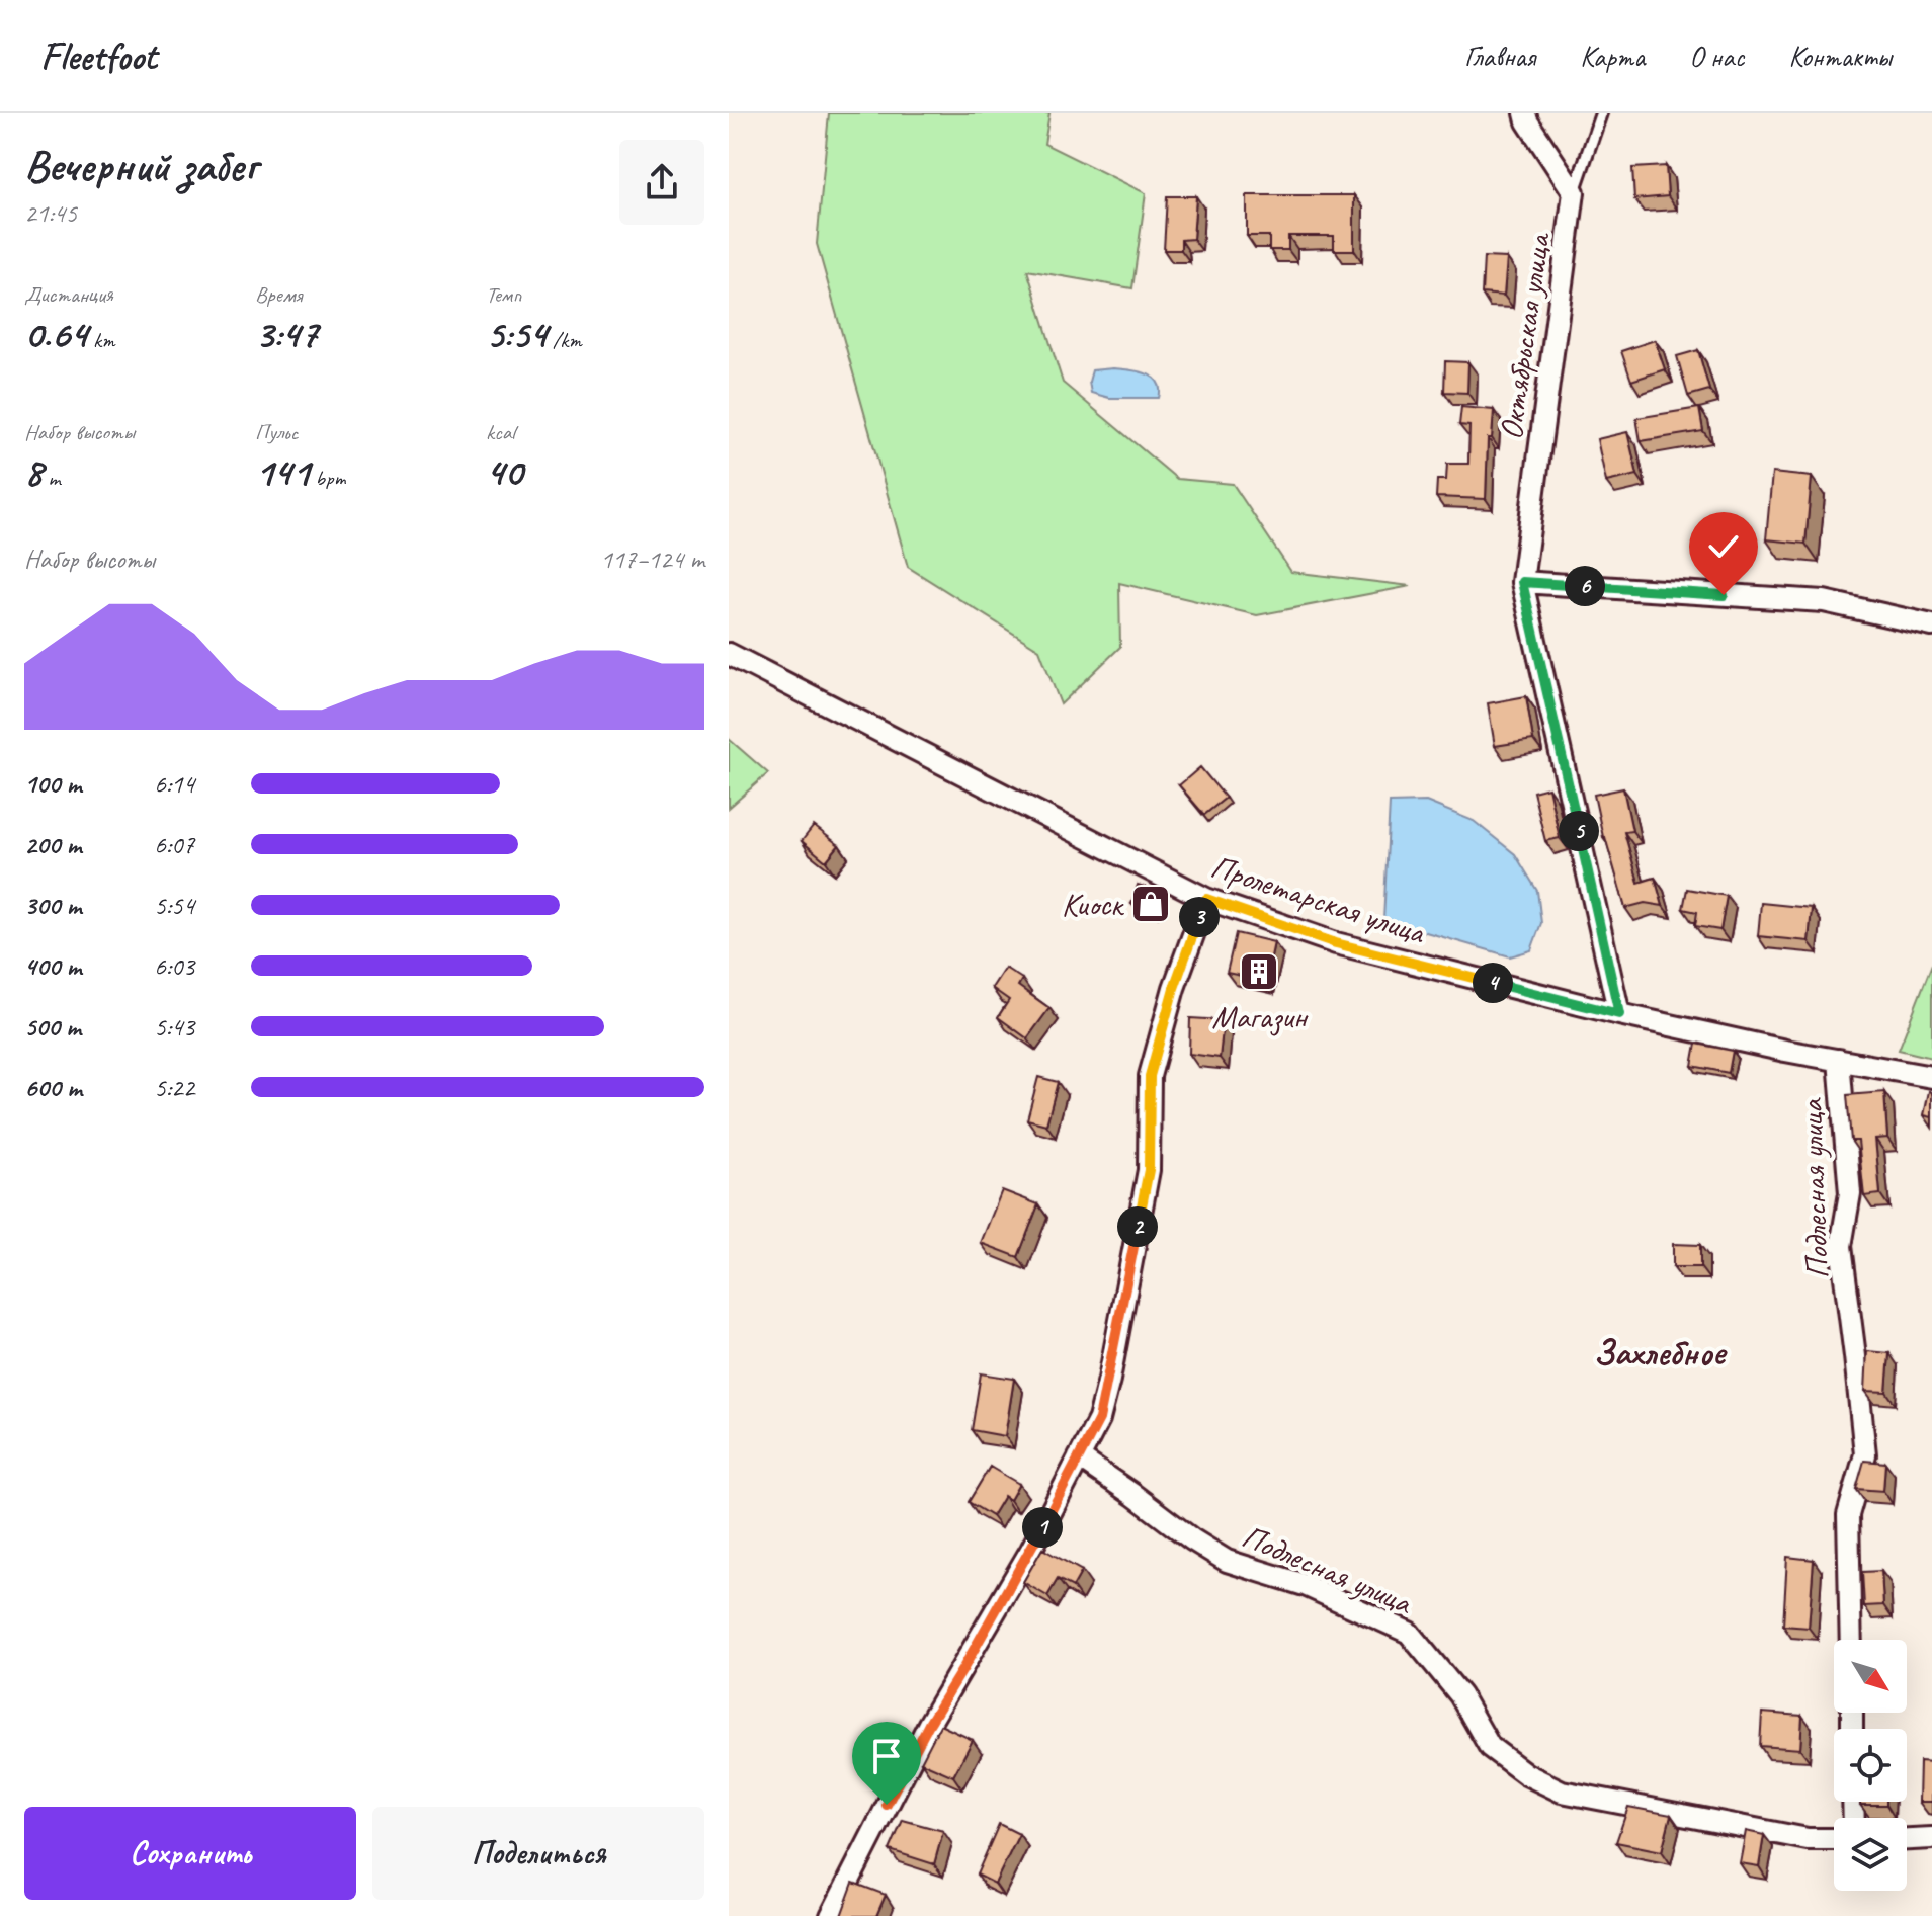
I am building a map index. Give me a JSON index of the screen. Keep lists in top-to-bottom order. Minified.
{"streets":{"street":["Октябрьская улица","Пролетарская улица","Подлесная улица"]},"crossings":[["Октябрьская улица","Пролетарская улица"],["Пролетарская улица","Подлесная улица"]],"districts":["Захлебное"],"places":{"shop":["Киоск"],"building":["Магазин"]},"north":"bottom right","page":{"header":"Fleetfoot","nav":["Главная","Карта","О нас","Контакты"],"heading":["Вечерний забег","21:45"],"stats":[["Дистанция","0.64 km"],["Время","3:47"],["Темп","5:54 /km"],["Набор высоты","8 m"],["Пульс","141 bpm"],["kcal","40"]],"chart":["Набор высоты","117–124 m"],"pins":["6","5","3","4","2","1"],"list":[{"name":"100 m","note":"6:14"},{"name":"200 m","note":"6:07"},{"name":"300 m","note":"5:54"},{"name":"400 m","note":"6:03"},{"name":"500 m","note":"5:43"},{"name":"600 m","note":"5:22"}],"buttons":["Сохранить","Поделиться"]}}
